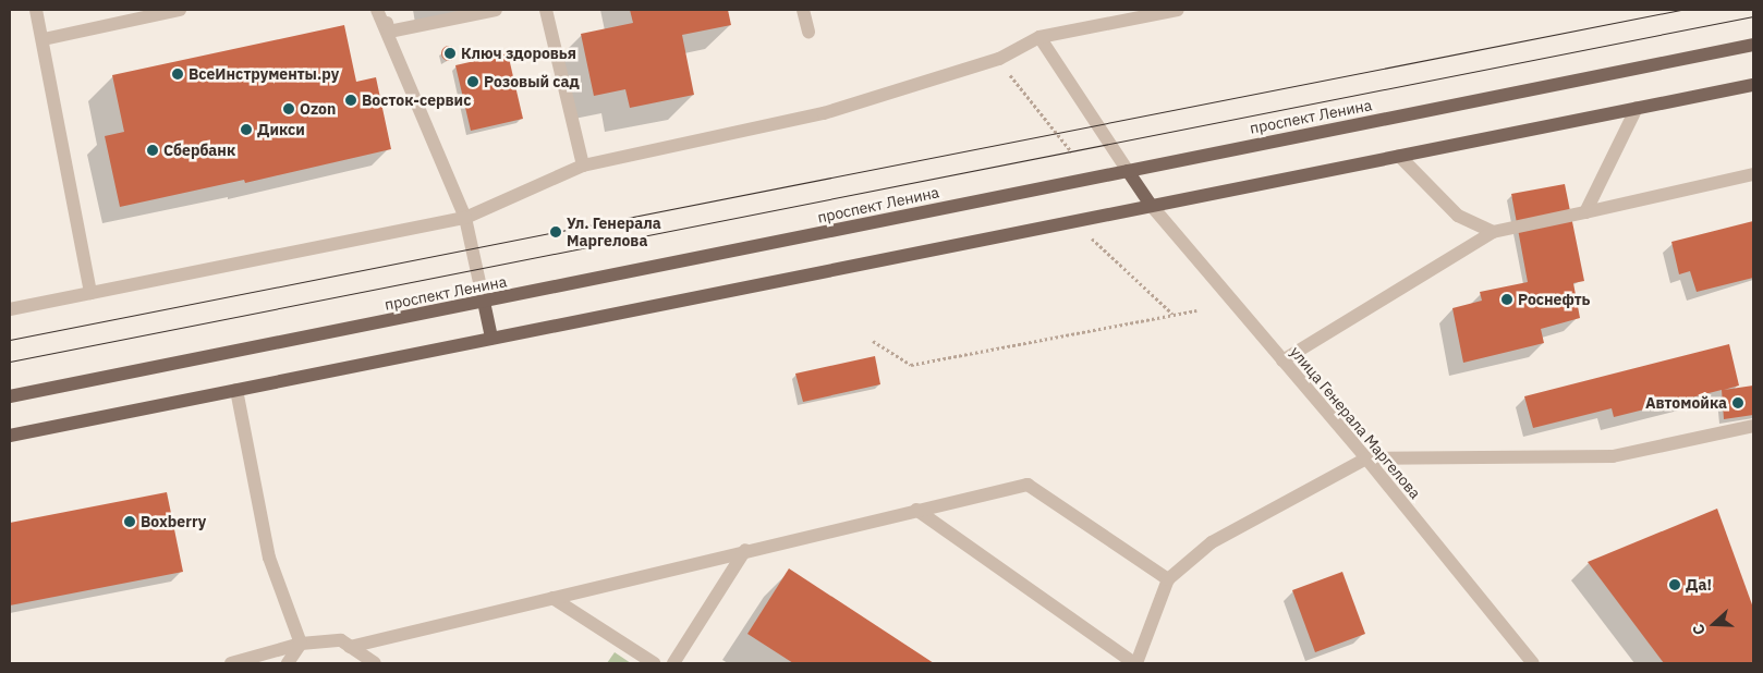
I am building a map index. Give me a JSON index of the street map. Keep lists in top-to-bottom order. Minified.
{"streets":{"main road":["проспект Ленина"],"street":["улица Генерала Маргелова"]},"places":["Ключ здоровья","ВсеИнструменты.ру","Розовый сад","Восток-сервис","Ozon","Дикси","Сбербанк","Ул. Генерала Маргелова","Роснефть","Автомойка","Boxberry","Да!"],"north":"left"}
